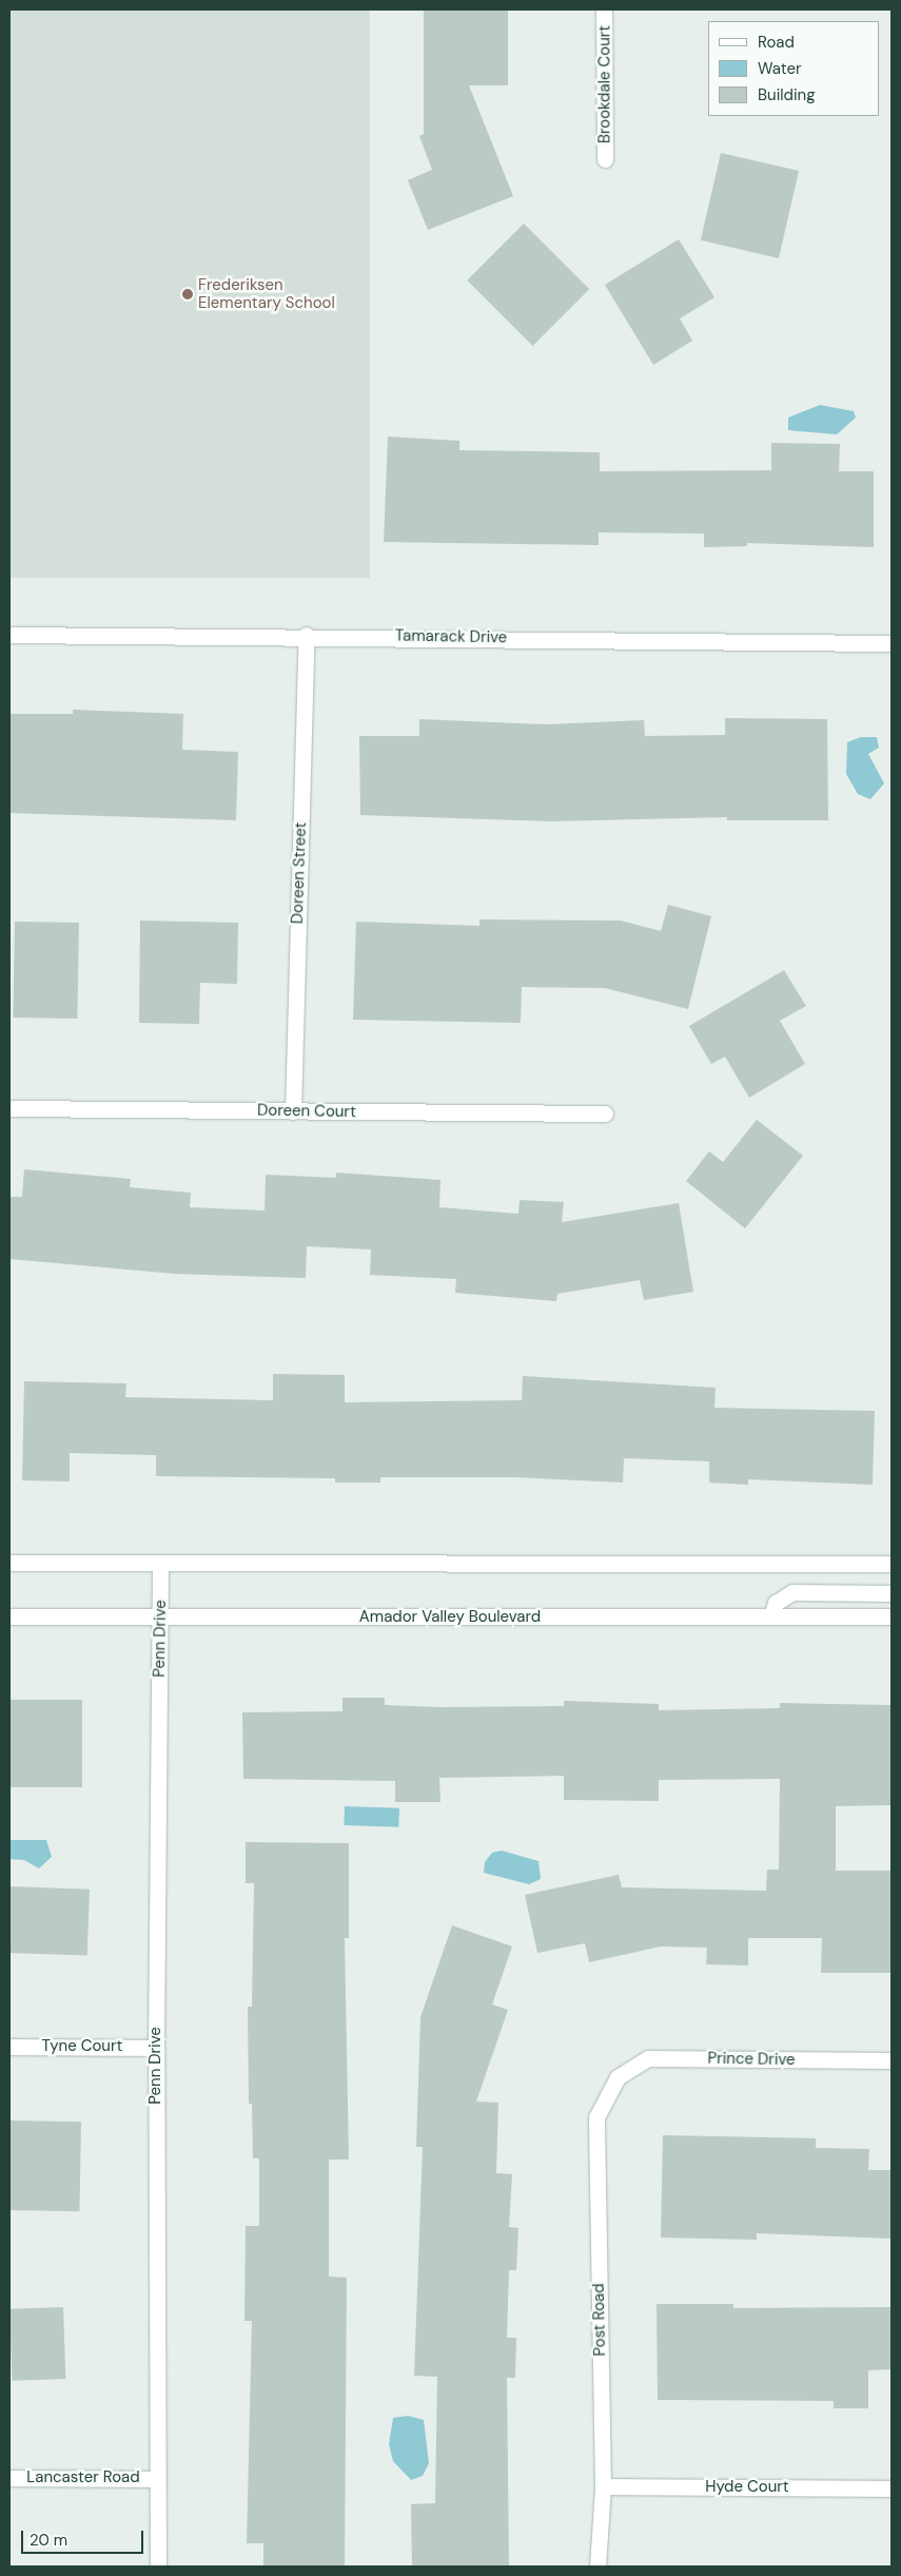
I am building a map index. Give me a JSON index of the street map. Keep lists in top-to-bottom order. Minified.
{"streets":{"street":["Brookdale Court","Tamarack Drive","Doreen Street","Doreen Court","Amador Valley Boulevard","Penn Drive","Tyne Court","Prince Drive","Post Road","Lancaster Road","Hyde Court"]},"crossings":[["Tamarack Drive","Doreen Street"],["Doreen Street","Doreen Court"],["Amador Valley Boulevard","Penn Drive"],["Penn Drive","Tyne Court"],["Penn Drive","Lancaster Road"],["Prince Drive","Post Road"],["Post Road","Hyde Court"]],"places":["Frederiksen Elementary School"],"legend":["Road","Water","Building"],"scale_bar":"20 m"}
